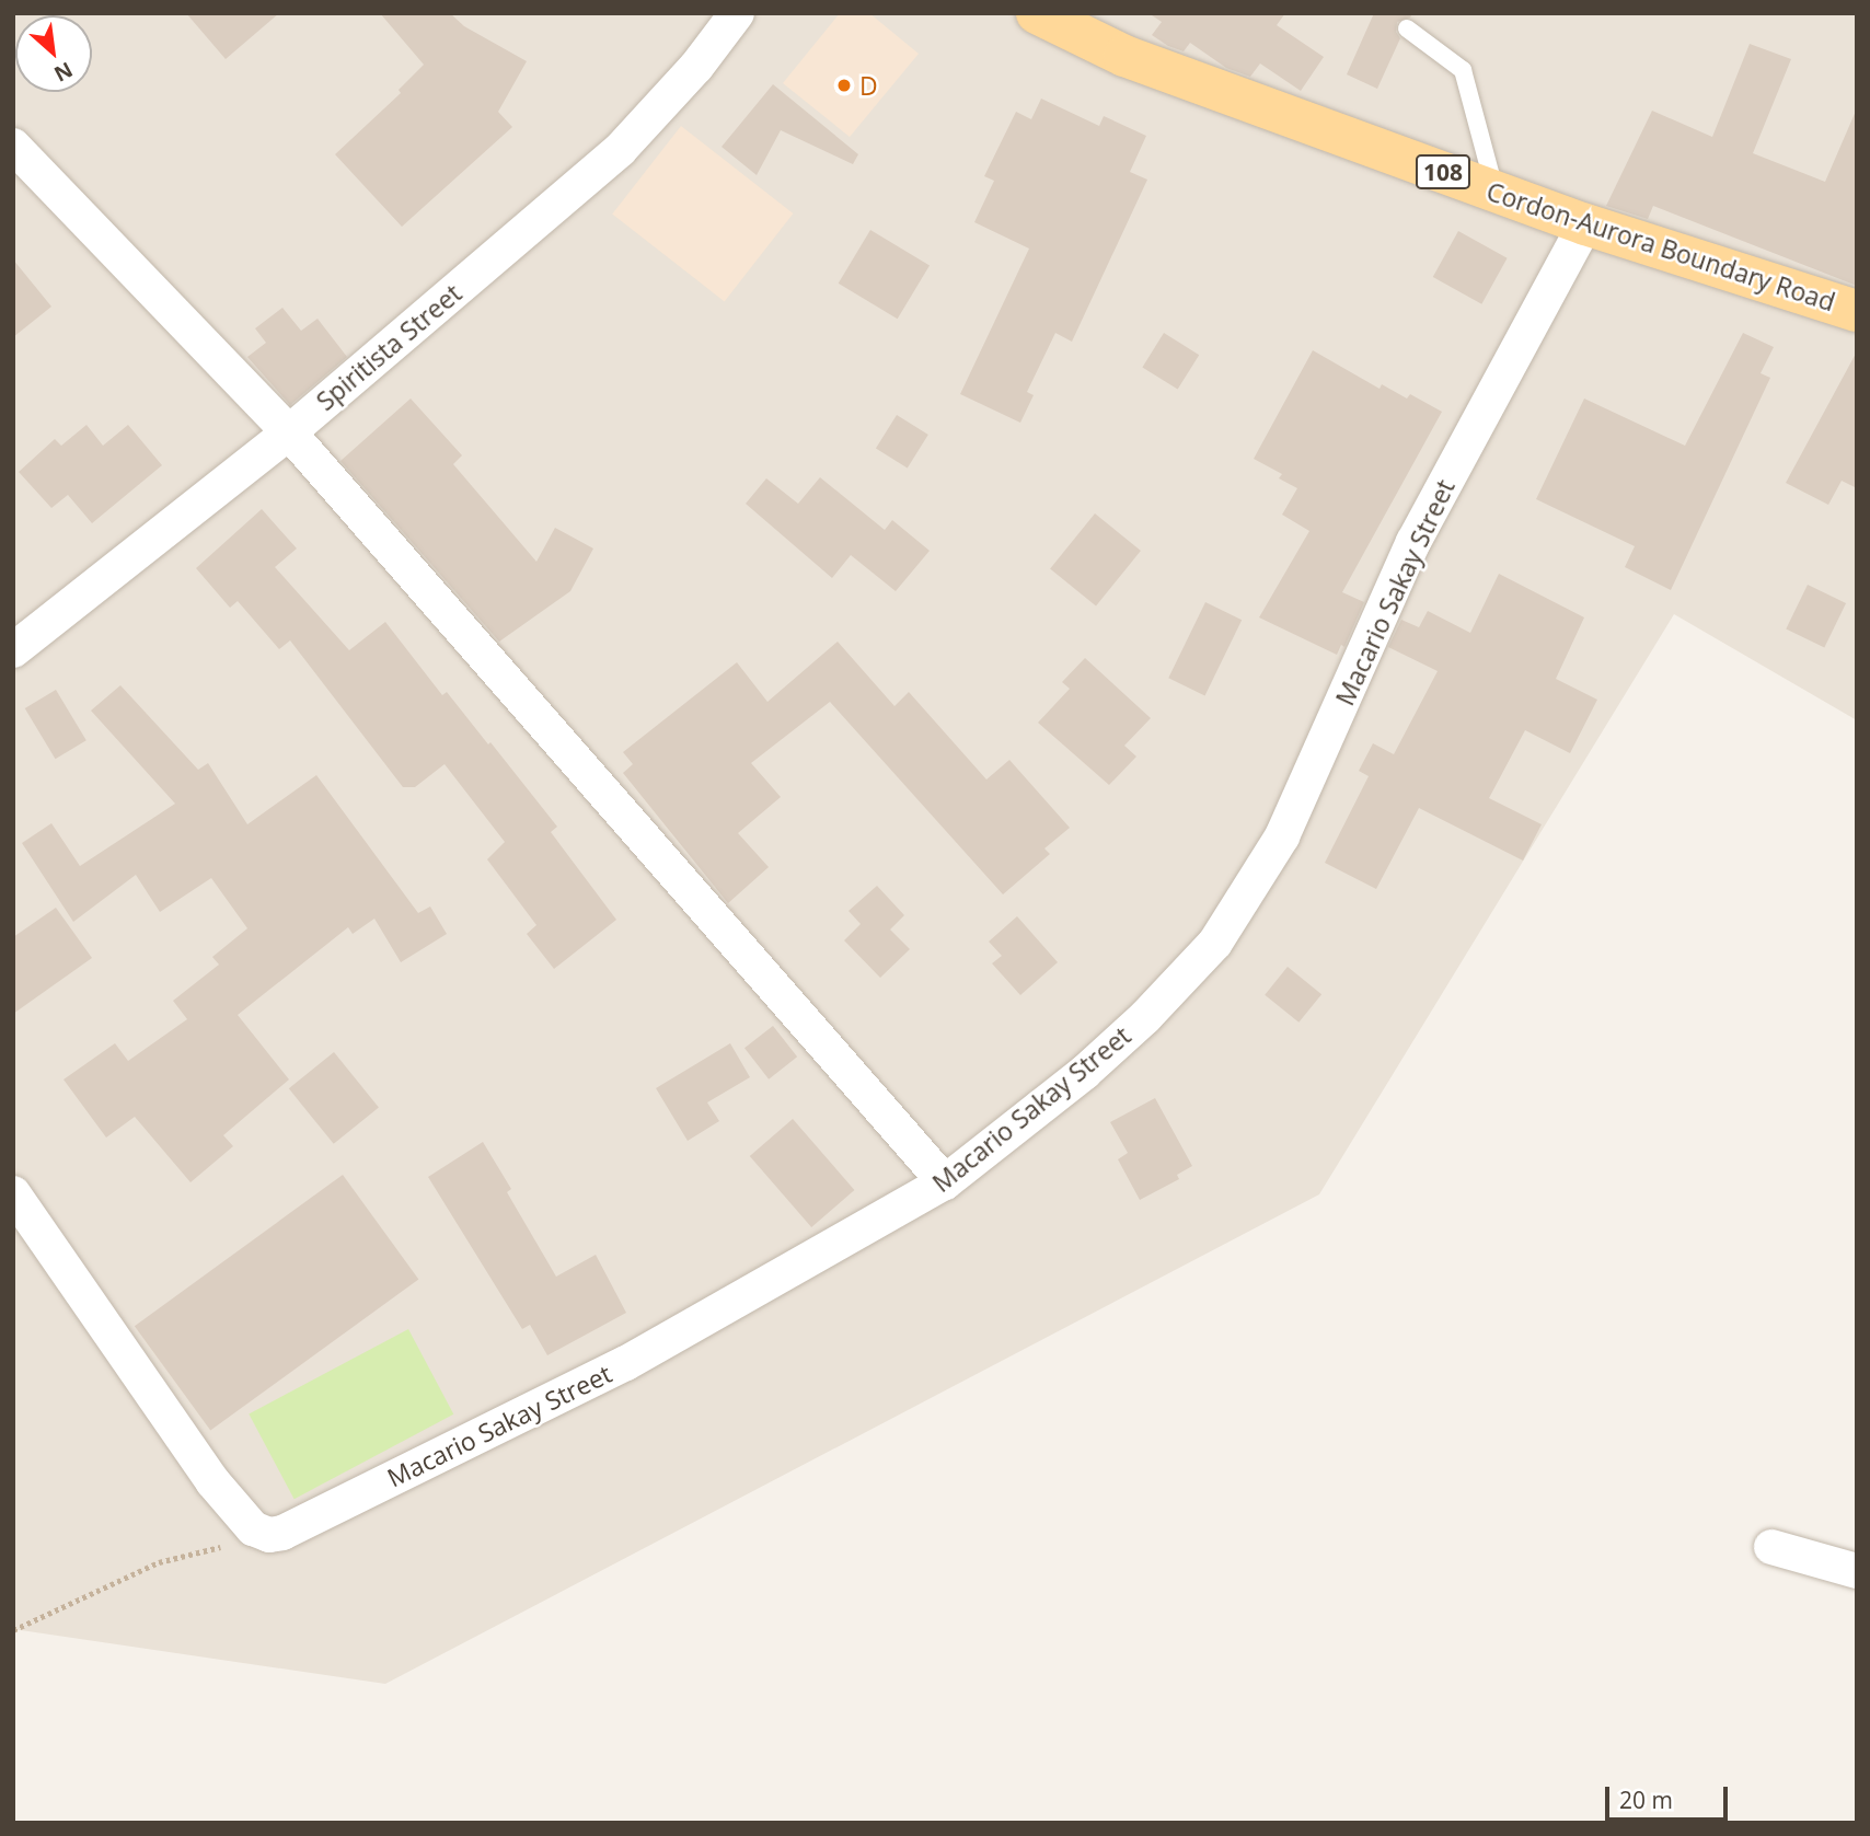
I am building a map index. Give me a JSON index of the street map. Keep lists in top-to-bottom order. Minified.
{"streets":{"main road":["108","Cordon-Aurora Boundary Road"],"street":["Spiritista Street","Macario Sakay Street"]},"crossings":[["Cordon-Aurora Boundary Road","Macario Sakay Street"]],"places":["D"],"scale_bar":"20 m","north":"bottom right"}
